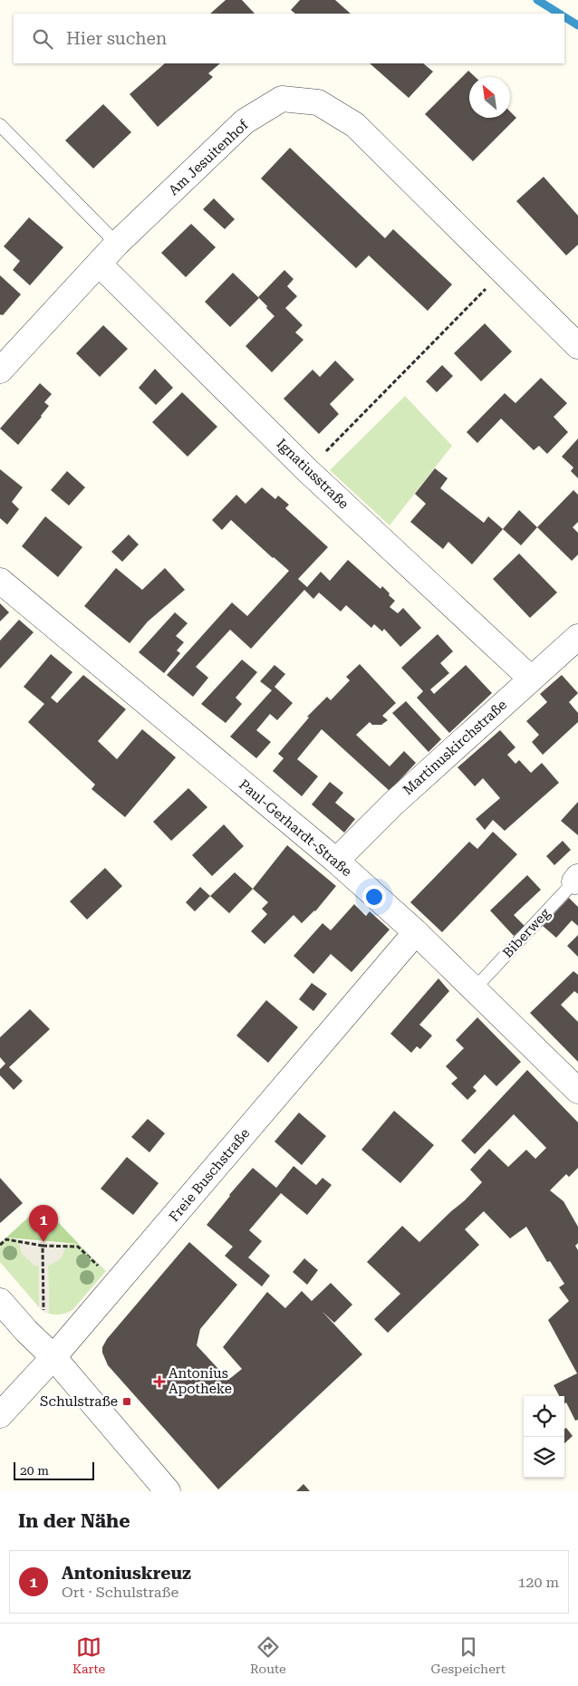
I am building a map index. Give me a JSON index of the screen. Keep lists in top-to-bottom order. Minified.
{"streets":{"street":["Am Jesuitenhof","Ignatiusstraße","Martinuskirchstraße","Paul-Gerhardt-Straße","Freie Buschstraße"],"lane":["Biberweg"]},"crossings":[["Am Jesuitenhof","Ignatiusstraße"],["Ignatiusstraße","Martinuskirchstraße"],["Martinuskirchstraße","Paul-Gerhardt-Straße"],["Paul-Gerhardt-Straße","Biberweg"],["Paul-Gerhardt-Straße","Freie Buschstraße"]],"places":{"health":["Antonius Apotheke"],"transit":["Schulstraße"]},"scale_bar":"20 m","north":"top left","page":{"search":"Hier suchen","pins":"1","scale":"20 m","heading":"In der Nähe","list":[{"mark":"1","name":"Antoniuskreuz","note":"Ort · Schulstraße","value":"120 m"}],"nav":["Karte","Route","Gespeichert"]}}
